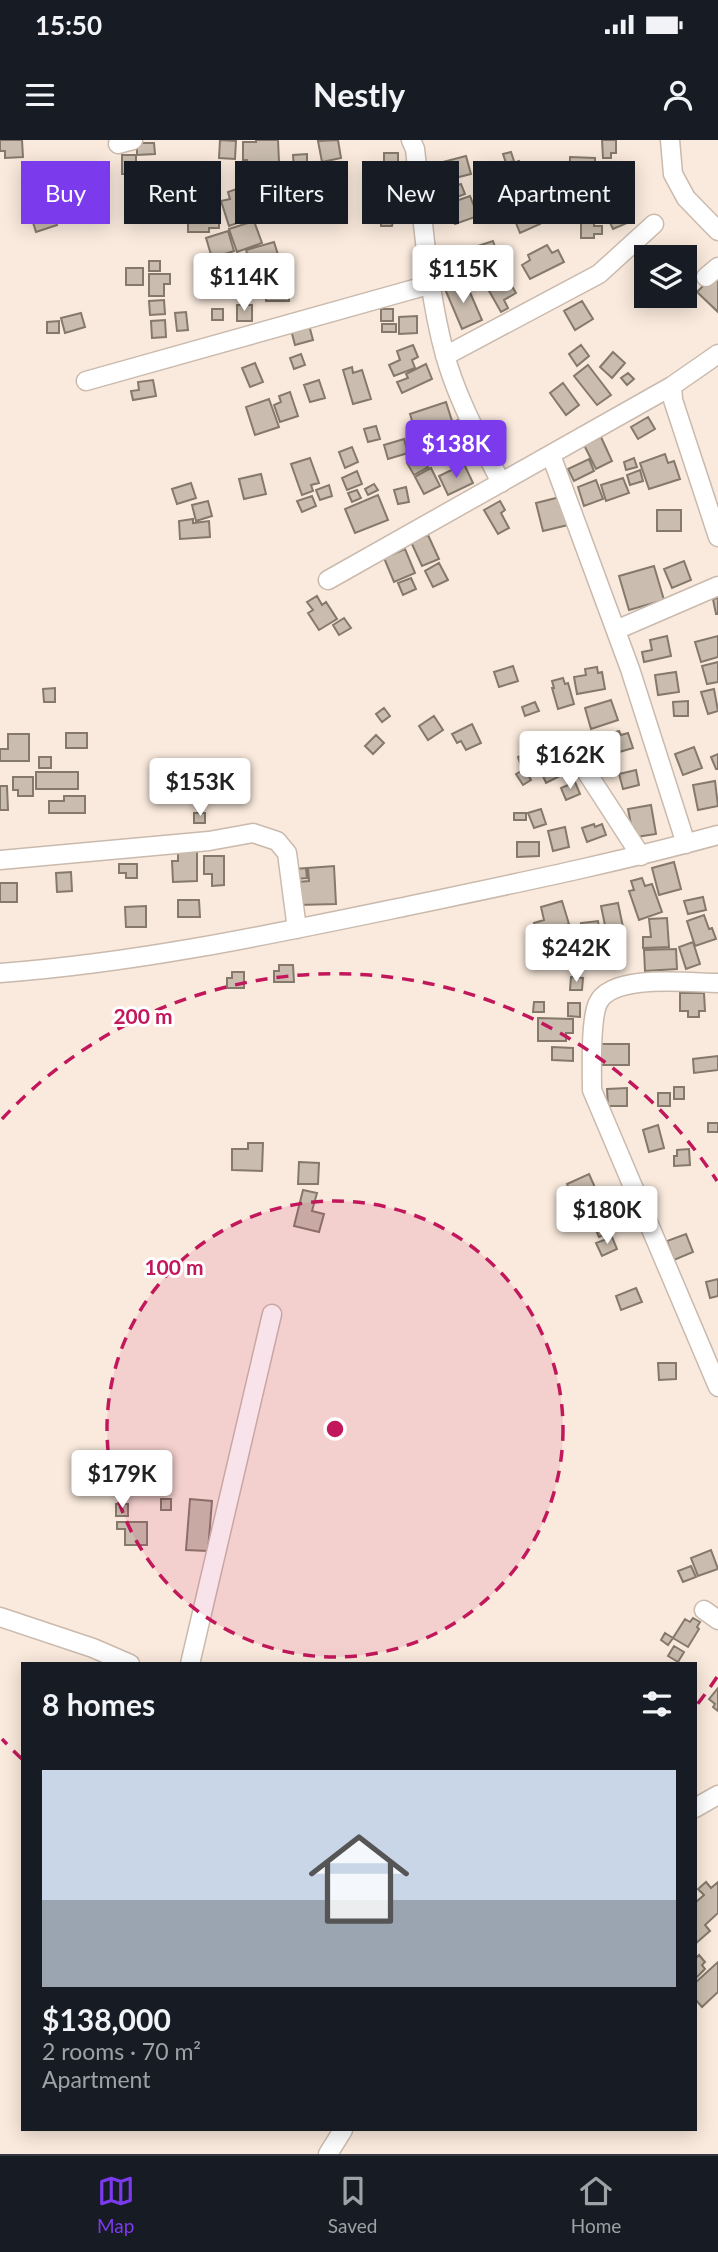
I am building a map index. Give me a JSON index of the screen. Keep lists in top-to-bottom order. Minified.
{"page":{"status":"15:50","header":"Nestly","chip":["Buy","Rent","Filters","New","Apartment"],"price":["$115K","$114K","$138K","$162K","$153K","$242K","$180K","$179K"],"heading":"8 homes","list":[{"name":"$138,000","note":"2 rooms · 70 m² · Apartment"}],"tabs":["Map","Saved","Home"]},"rings":["200 m","100 m"]}
